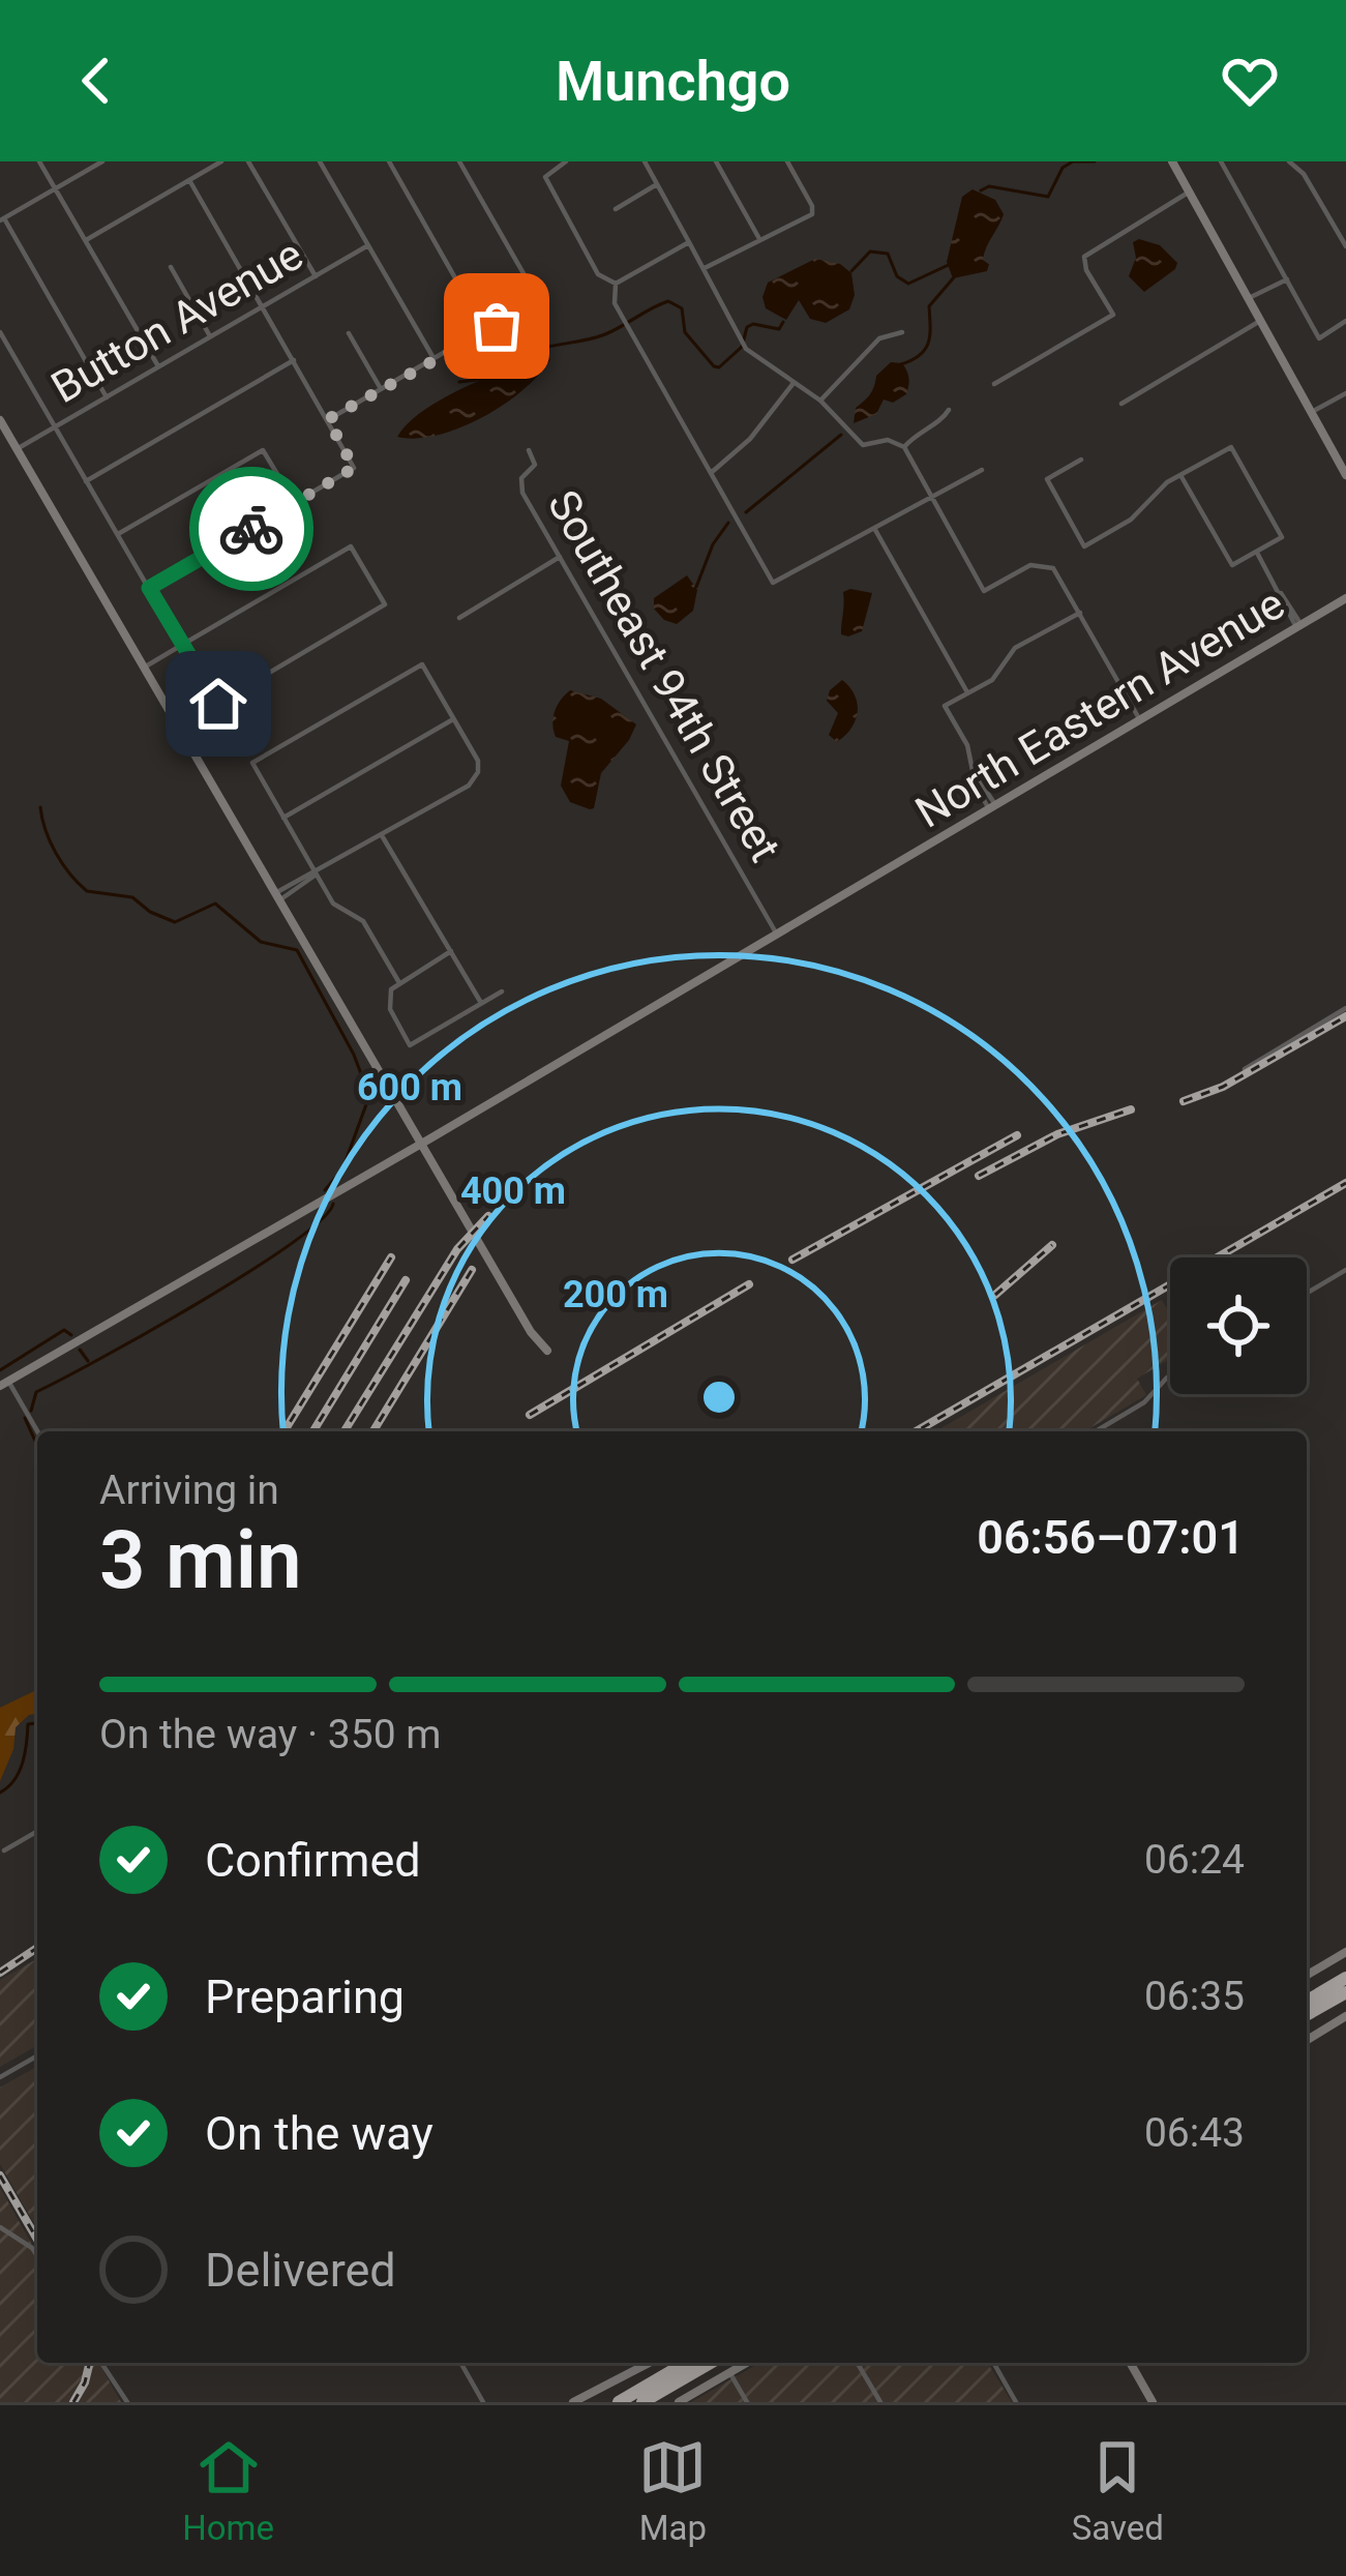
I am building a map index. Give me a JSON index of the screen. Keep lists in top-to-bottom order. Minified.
{"streets":{"main road":["North Eastern Avenue"],"street":["Button Avenue","Southeast 94th Street"]},"crossings":[["Southeast 94th Street","North Eastern Avenue"]],"page":{"header":"Munchgo","heading":["3 min","Arriving in","06:56–07:01"],"bar":"On the way · 350 m","list":[["Confirmed","06:24"],["Preparing","06:35"],["On the way","06:43"],"Delivered"],"tabs":["Home","Map","Saved"]},"rings":["600 m","400 m","200 m"]}
